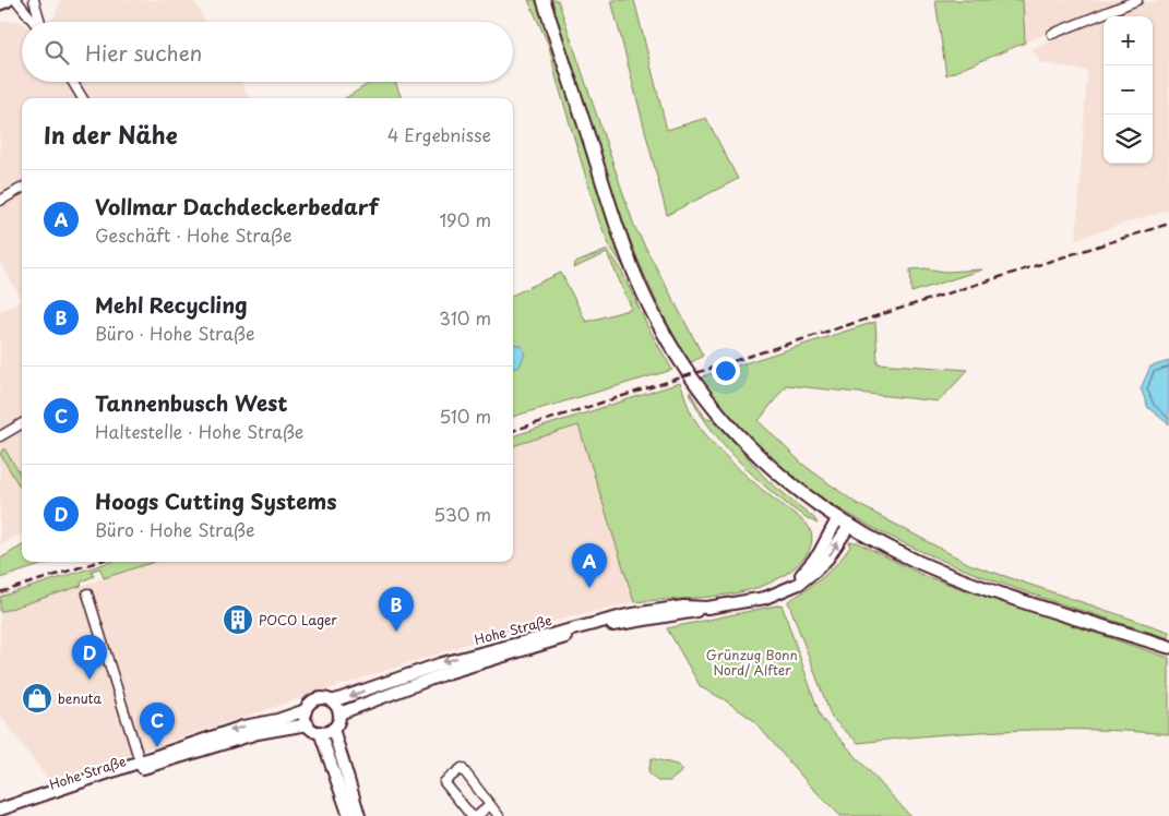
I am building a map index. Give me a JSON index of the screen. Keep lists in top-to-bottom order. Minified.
{"streets":{"street":["Hohe Straße"]},"parks":["Grünzug Bonn Nord/ Alfter"],"places":{"building":["POCO Lager"],"shop":["benuta"]},"page":{"map_buttons":["+","−"],"search":"Hier suchen","heading":["In der Nähe","4 Ergebnisse"],"list":[{"mark":"A","name":"Vollmar Dachdeckerbedarf","note":"Geschäft · Hohe Straße","value":"190 m"},{"mark":"B","name":"Mehl Recycling","note":"Büro · Hohe Straße","value":"310 m"},{"mark":"C","name":"Tannenbusch West","note":"Haltestelle · Hohe Straße","value":"510 m"},{"mark":"D","name":"Hoogs Cutting Systems","note":"Büro · Hohe Straße","value":"530 m"}],"pins":["A","B","D","C"]}}
